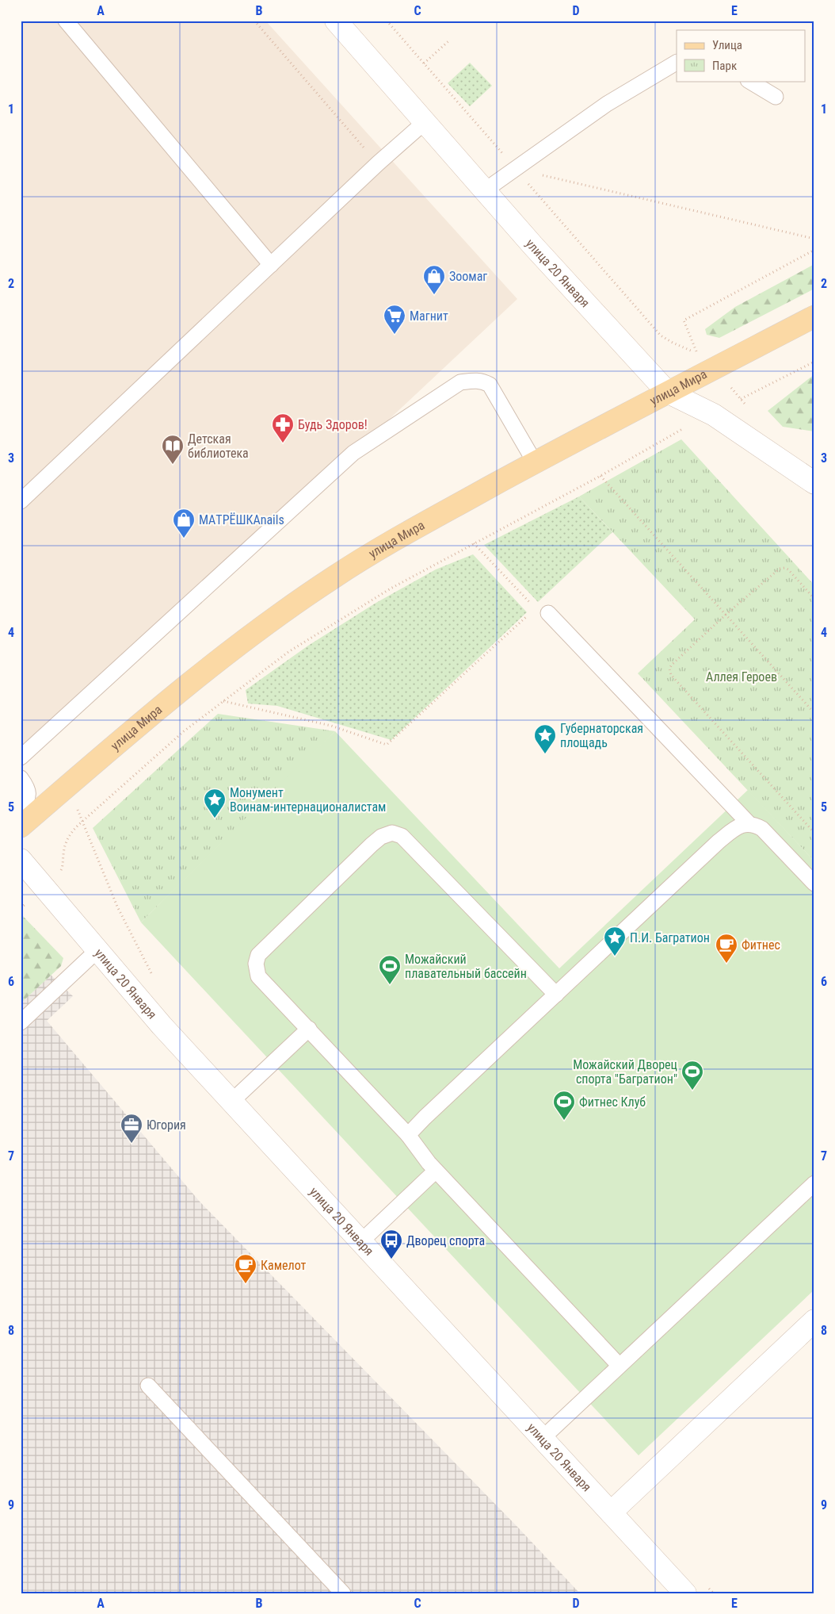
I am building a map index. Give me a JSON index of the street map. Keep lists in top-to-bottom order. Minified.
{"streets":{"main road":["улица Мира"],"street":["улица 20 Января"]},"crossings":[["улица 20 Января","улица Мира"]],"parks":["Аллея Героев"],"places":{"shop":["Зоомаг","МAТРЁШКАnails"],"supermarket":["Магнит"],"pharmacy":["Будь Здоров!"],"library":["Детская библиотека"],"place":["Губернаторская площадь","Монумент Воинам-интернационалистам","П.И. Багратион"],"cafe":["Фитнес","Камелот"],"sports":["Можайский плавательный бассейн","Можайский Дворец спорта \"Багратион\"","Фитнес Клуб"],"office":["Югория"],"bus stop":["Дворец спорта"]},"legend":["Улица","Парк"],"grid":{"columns":["A","B","C","D","E"],"rows":["1","2","3","4","5","6","7","8","9"]}}
